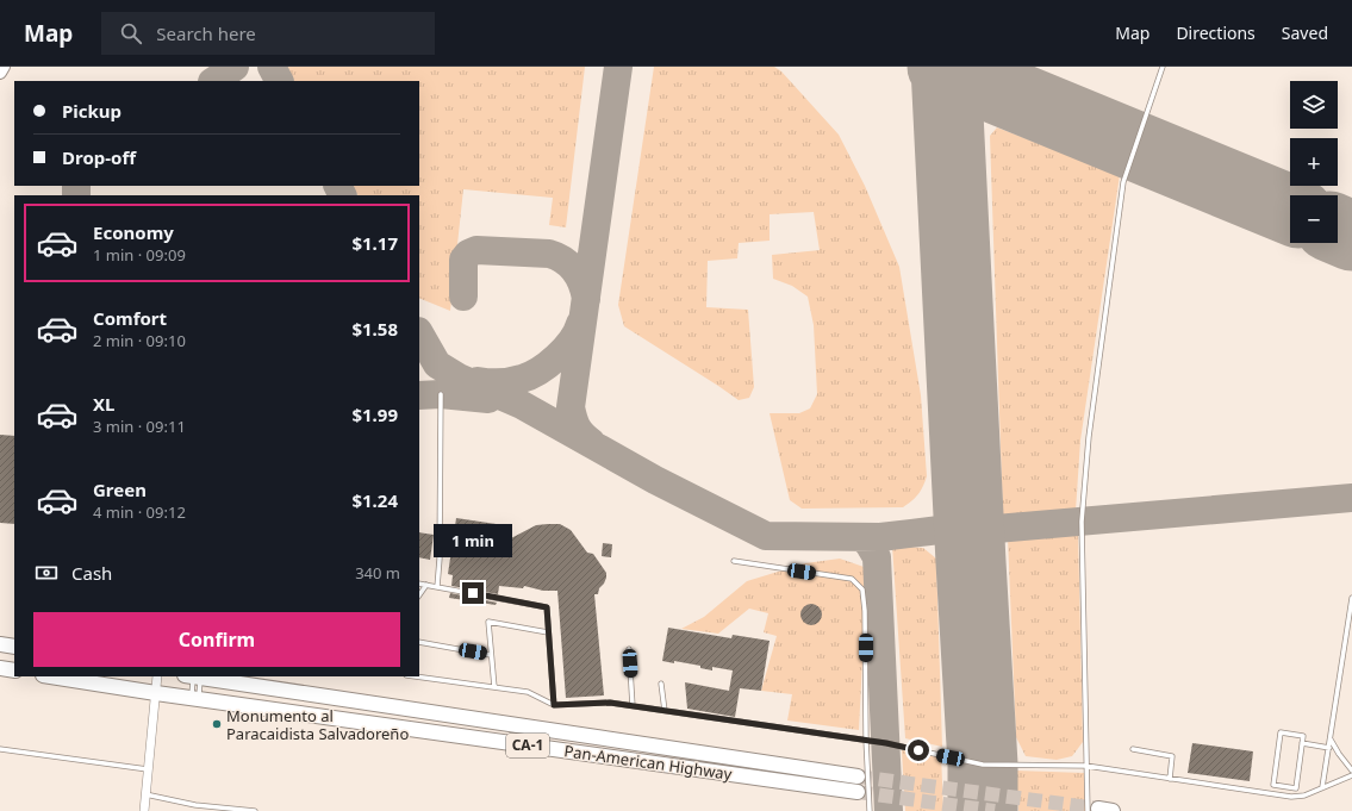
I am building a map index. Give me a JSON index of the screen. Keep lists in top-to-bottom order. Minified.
{"streets":{"highway":["CA-1","Pan-American Highway"]},"places":["Monumento al Paracaidista Salvadoreño"],"page":{"header":"Map","search":"Search here","nav":["Map","Directions","Saved"],"map_buttons":["+","−"],"banner":["Pickup","Drop-off"],"list":[{"name":"Economy","note":"1 min · 09:09","value":"$1.17"},{"name":"Comfort","note":"2 min · 09:10","value":"$1.58"},{"name":"XL","note":"3 min · 09:11","value":"$1.99"},{"name":"Green","note":"4 min · 09:12","value":"$1.24"}],"bubble":"1 min","pay":["Cash","340 m"],"buttons":"Confirm"}}
